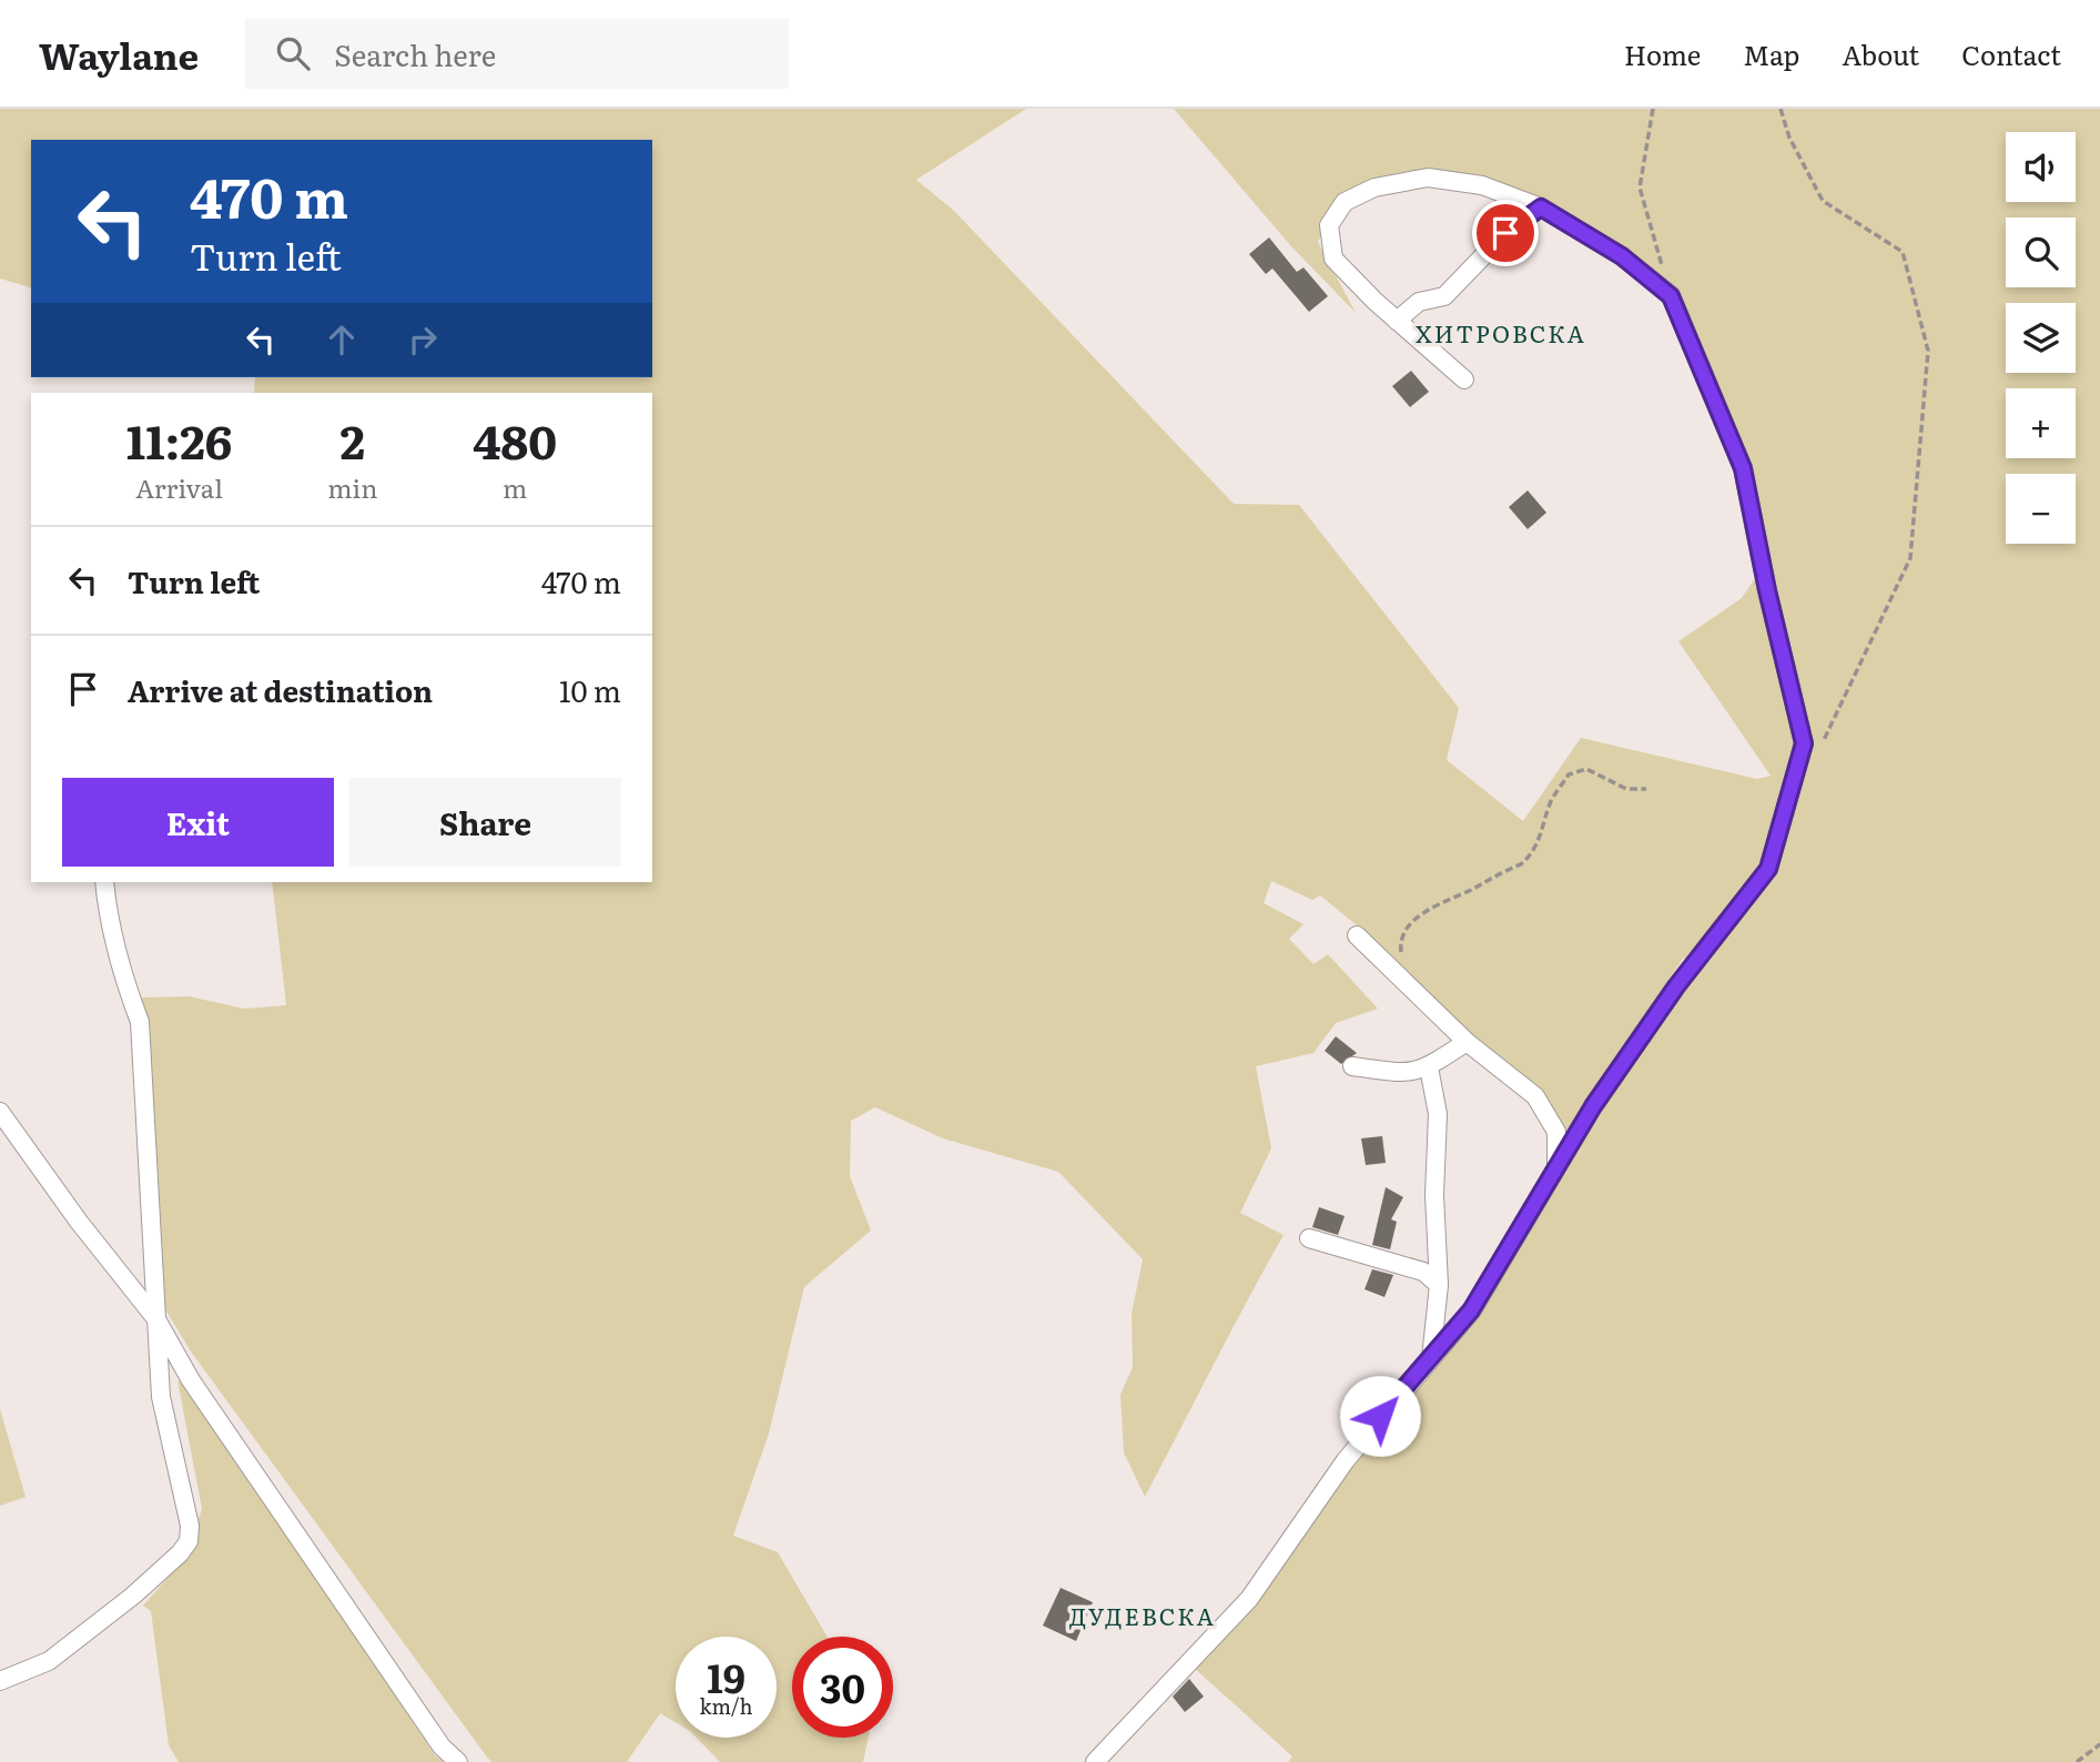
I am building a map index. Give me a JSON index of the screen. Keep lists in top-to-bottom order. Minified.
{"districts":["ХИТРОВСКА","ДУДЕВСКА"],"page":{"header":"Waylane","search":"Search here","nav":["Home","Map","About","Contact"],"map_buttons":["+","−"],"turn":["470 m","Turn left"],"eta":["11:26","Arrival","2","min","480","m"],"list":[{"name":"Turn left","value":"470 m"},{"name":"Arrive at destination","value":"10 m"}],"buttons":["Exit","Share"],"speed":"19 km/h","limit":"30"}}
